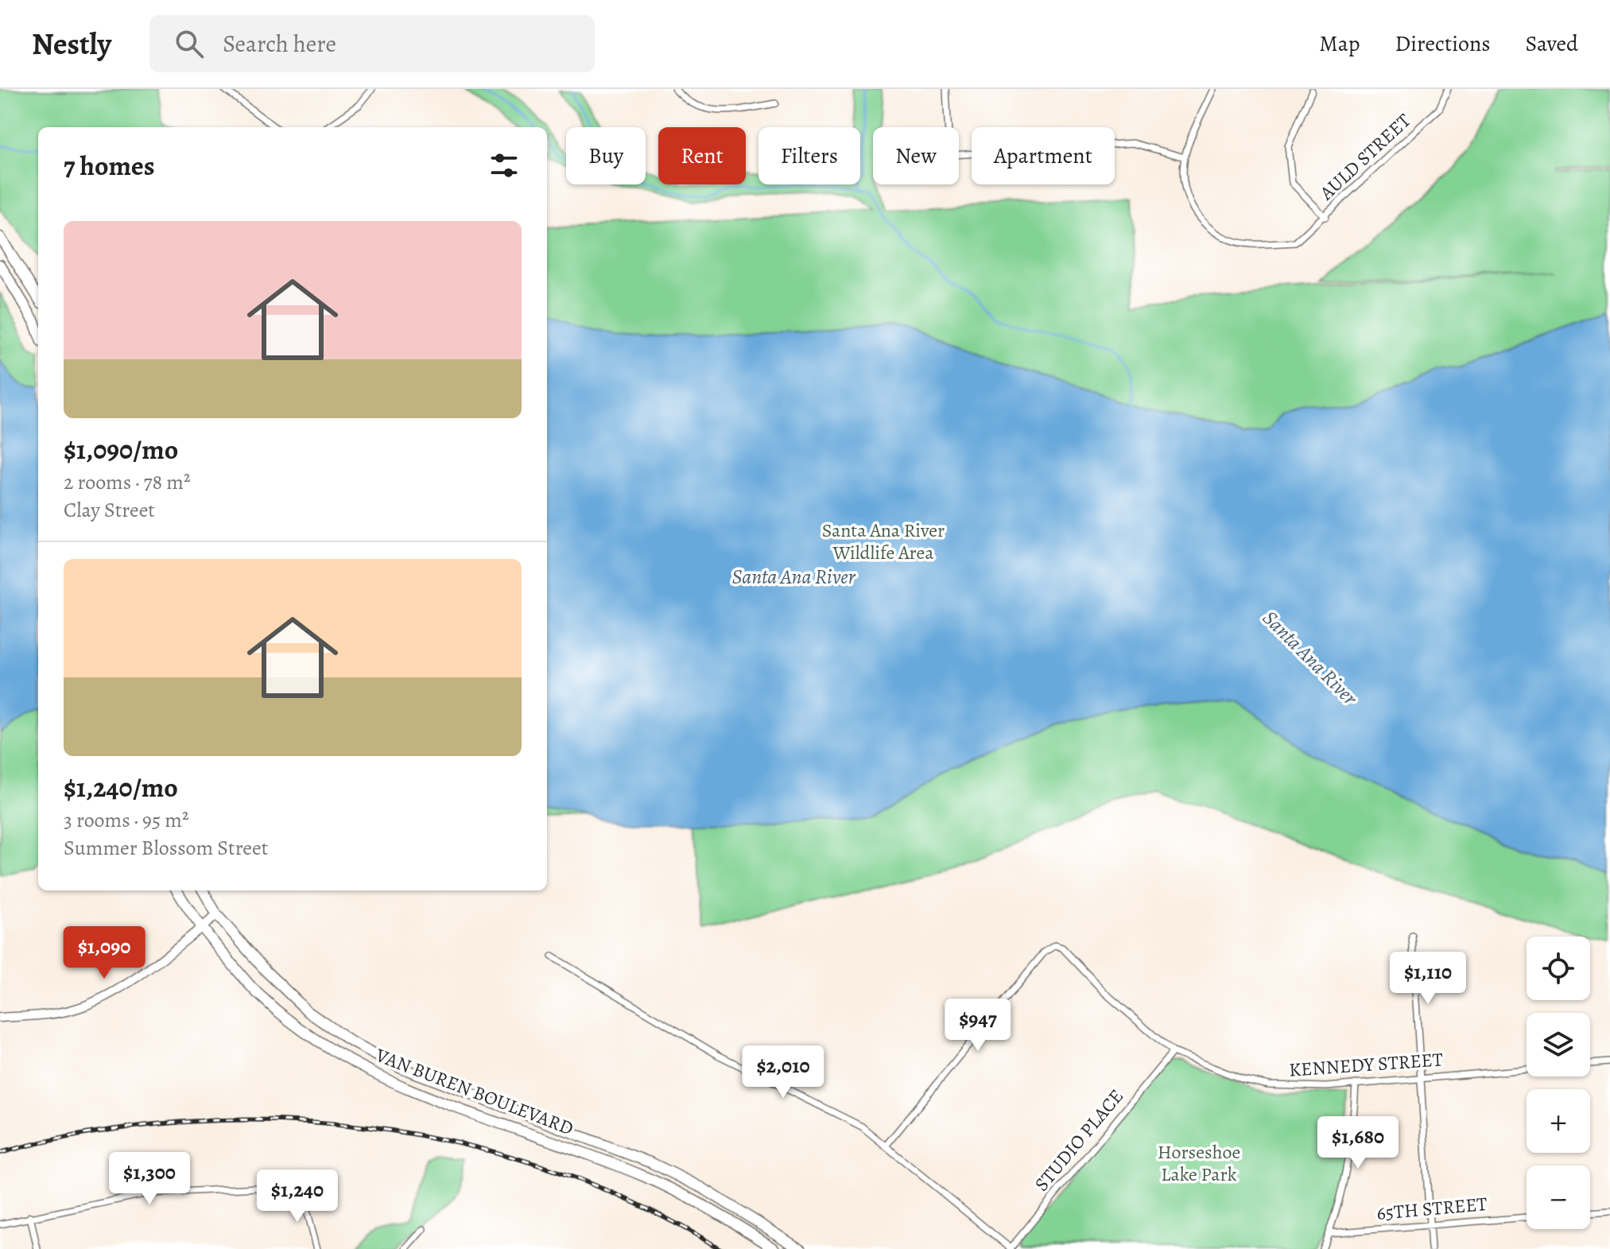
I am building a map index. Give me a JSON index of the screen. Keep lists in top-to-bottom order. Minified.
{"streets":{"main road":["VAN BUREN BOULEVARD"],"street":["AULD STREET","KENNEDY STREET","STUDIO PLACE","65TH STREET"]},"crossings":[["KENNEDY STREET","STUDIO PLACE"]],"water":["Santa Ana River"],"parks":["Santa Ana River Wildlife Area","Horseshoe Lake Park"],"page":{"header":"Nestly","search":"Search here","nav":["Map","Directions","Saved"],"chip":["Buy","Rent","Filters","New","Apartment"],"heading":"7 homes","list":[{"name":"$1,090/mo","note":"2 rooms · 78 m² · Clay Street"},{"name":"$1,240/mo","note":"3 rooms · 95 m² · Summer Blossom Street"}],"price":["$1,090","$1,110","$947","$2,010","$1,680","$1,300","$1,240"],"map_buttons":["+","−"]}}
